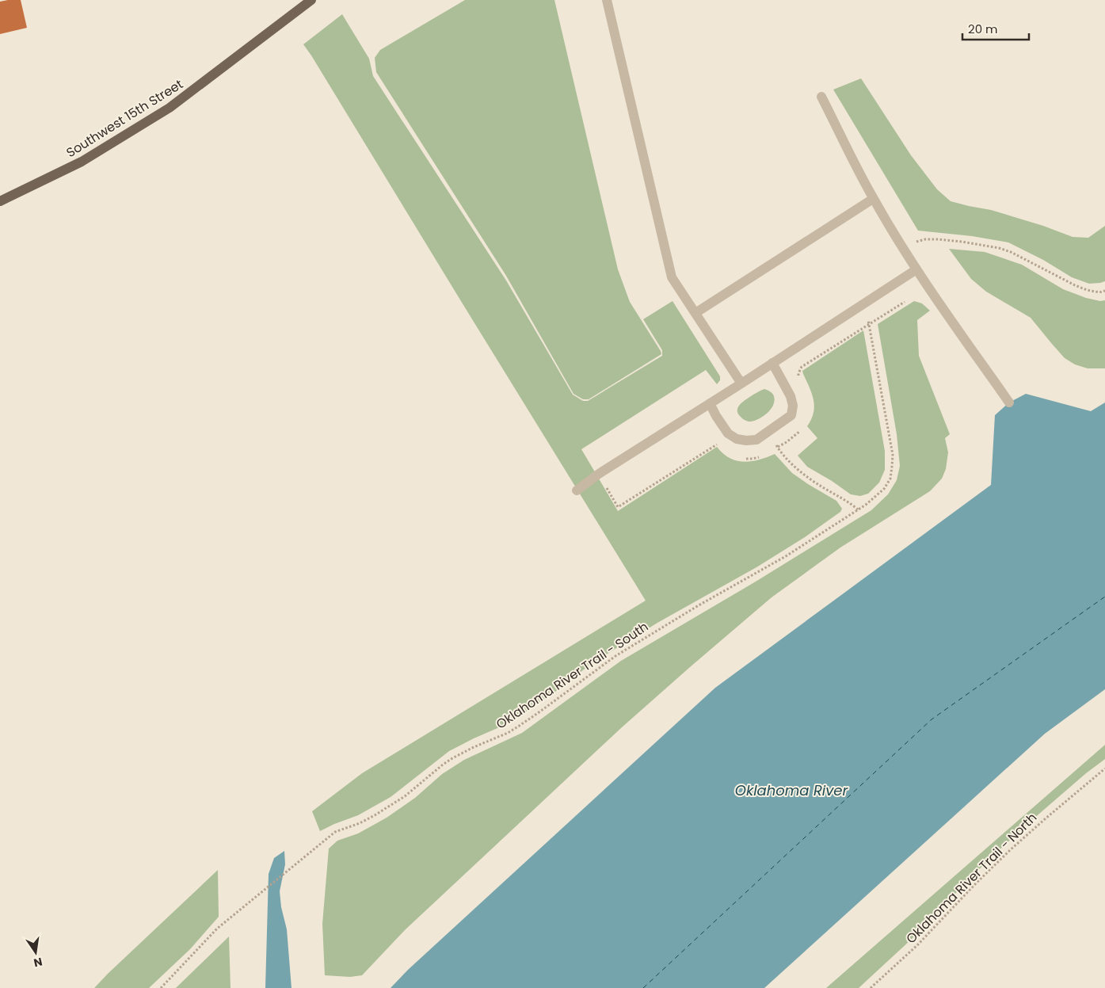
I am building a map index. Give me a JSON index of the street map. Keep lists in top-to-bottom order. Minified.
{"streets":{"main road":["Southwest 15th Street"],"path":["Oklahoma River Trail - South","Oklahoma River Trail - North"]},"water":["Oklahoma River"],"scale_bar":"20 m","north":"bottom"}
